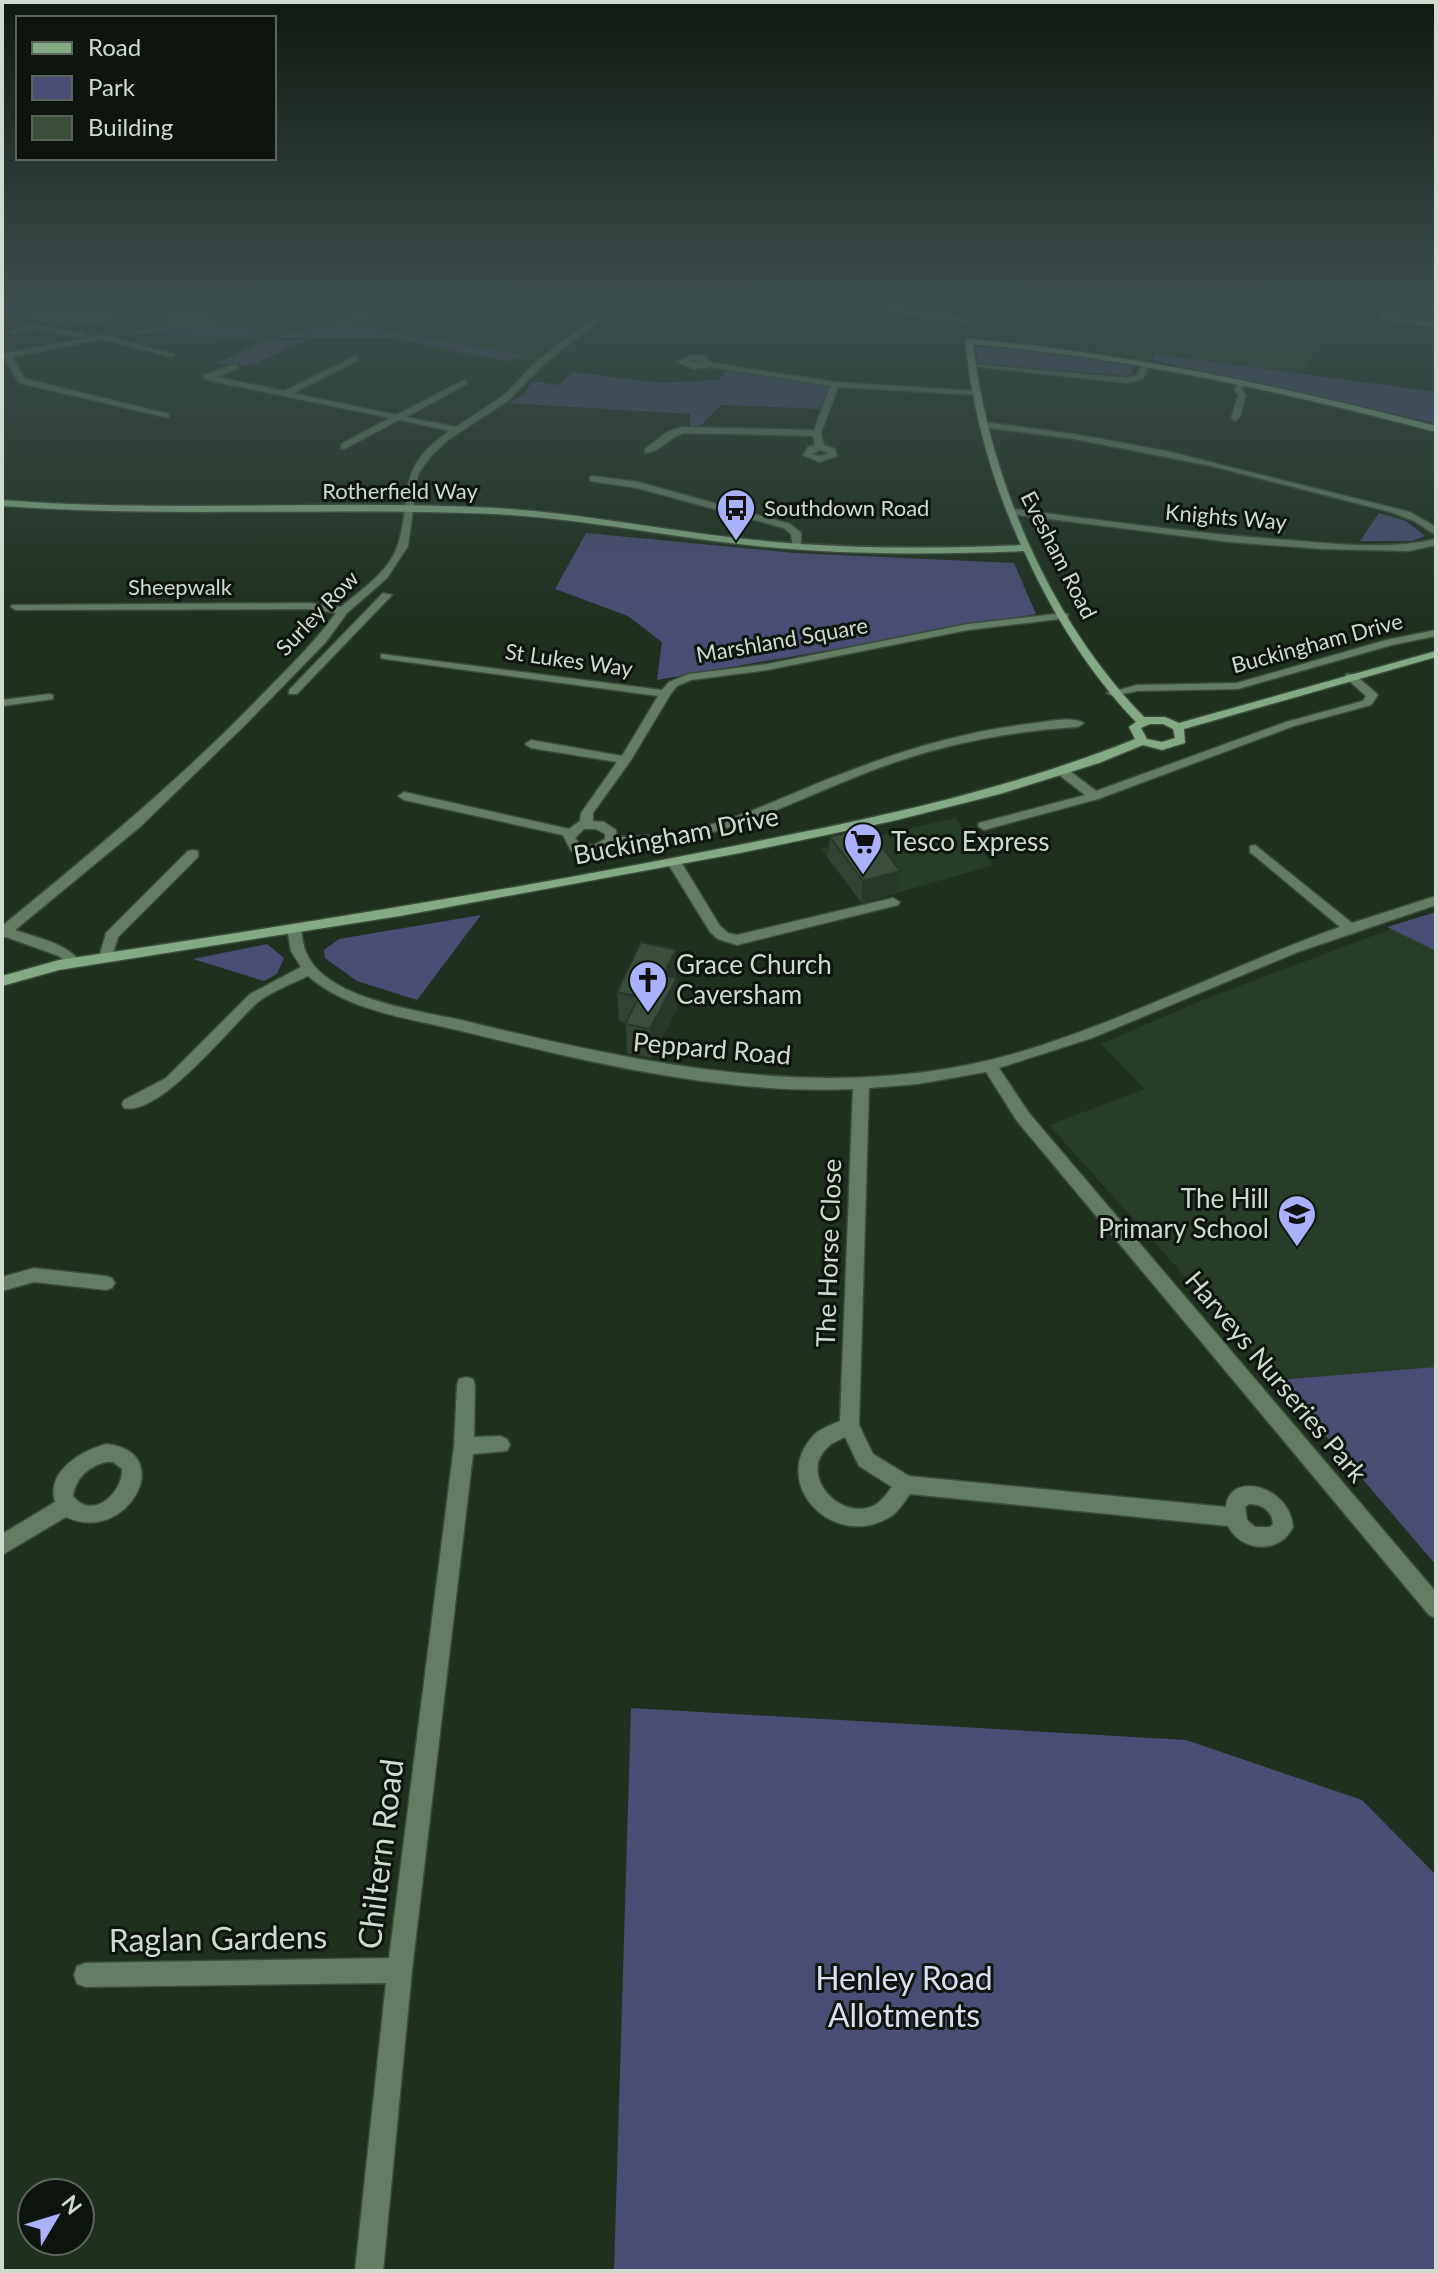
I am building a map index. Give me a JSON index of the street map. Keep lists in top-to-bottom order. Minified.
{"streets":{"street":["Rotherfield Way","Knights Way","Evesham Road","Sheepwalk","Surley Row","Marshland Square","Buckingham Drive","St Lukes Way","Peppard Road","The Horse Close","Harveys Nurseries Park","Chiltern Road","Raglan Gardens"]},"crossings":[["Rotherfield Way","Surley Row"],["Knights Way","Evesham Road"],["Evesham Road","Marshland Square"],["Evesham Road","Buckingham Drive"],["Sheepwalk","Surley Row"],["Marshland Square","St Lukes Way"],["Peppard Road","The Horse Close"],["Peppard Road","Harveys Nurseries Park"],["Chiltern Road","Raglan Gardens"]],"parks":["Henley Road Allotments"],"places":{"bus stop":["Southdown Road"],"supermarket":["Tesco Express"],"church":["Grace Church Caversham"],"school or university":["The Hill Primary School"]},"legend":["Road","Park","Building"],"north":"top right"}
